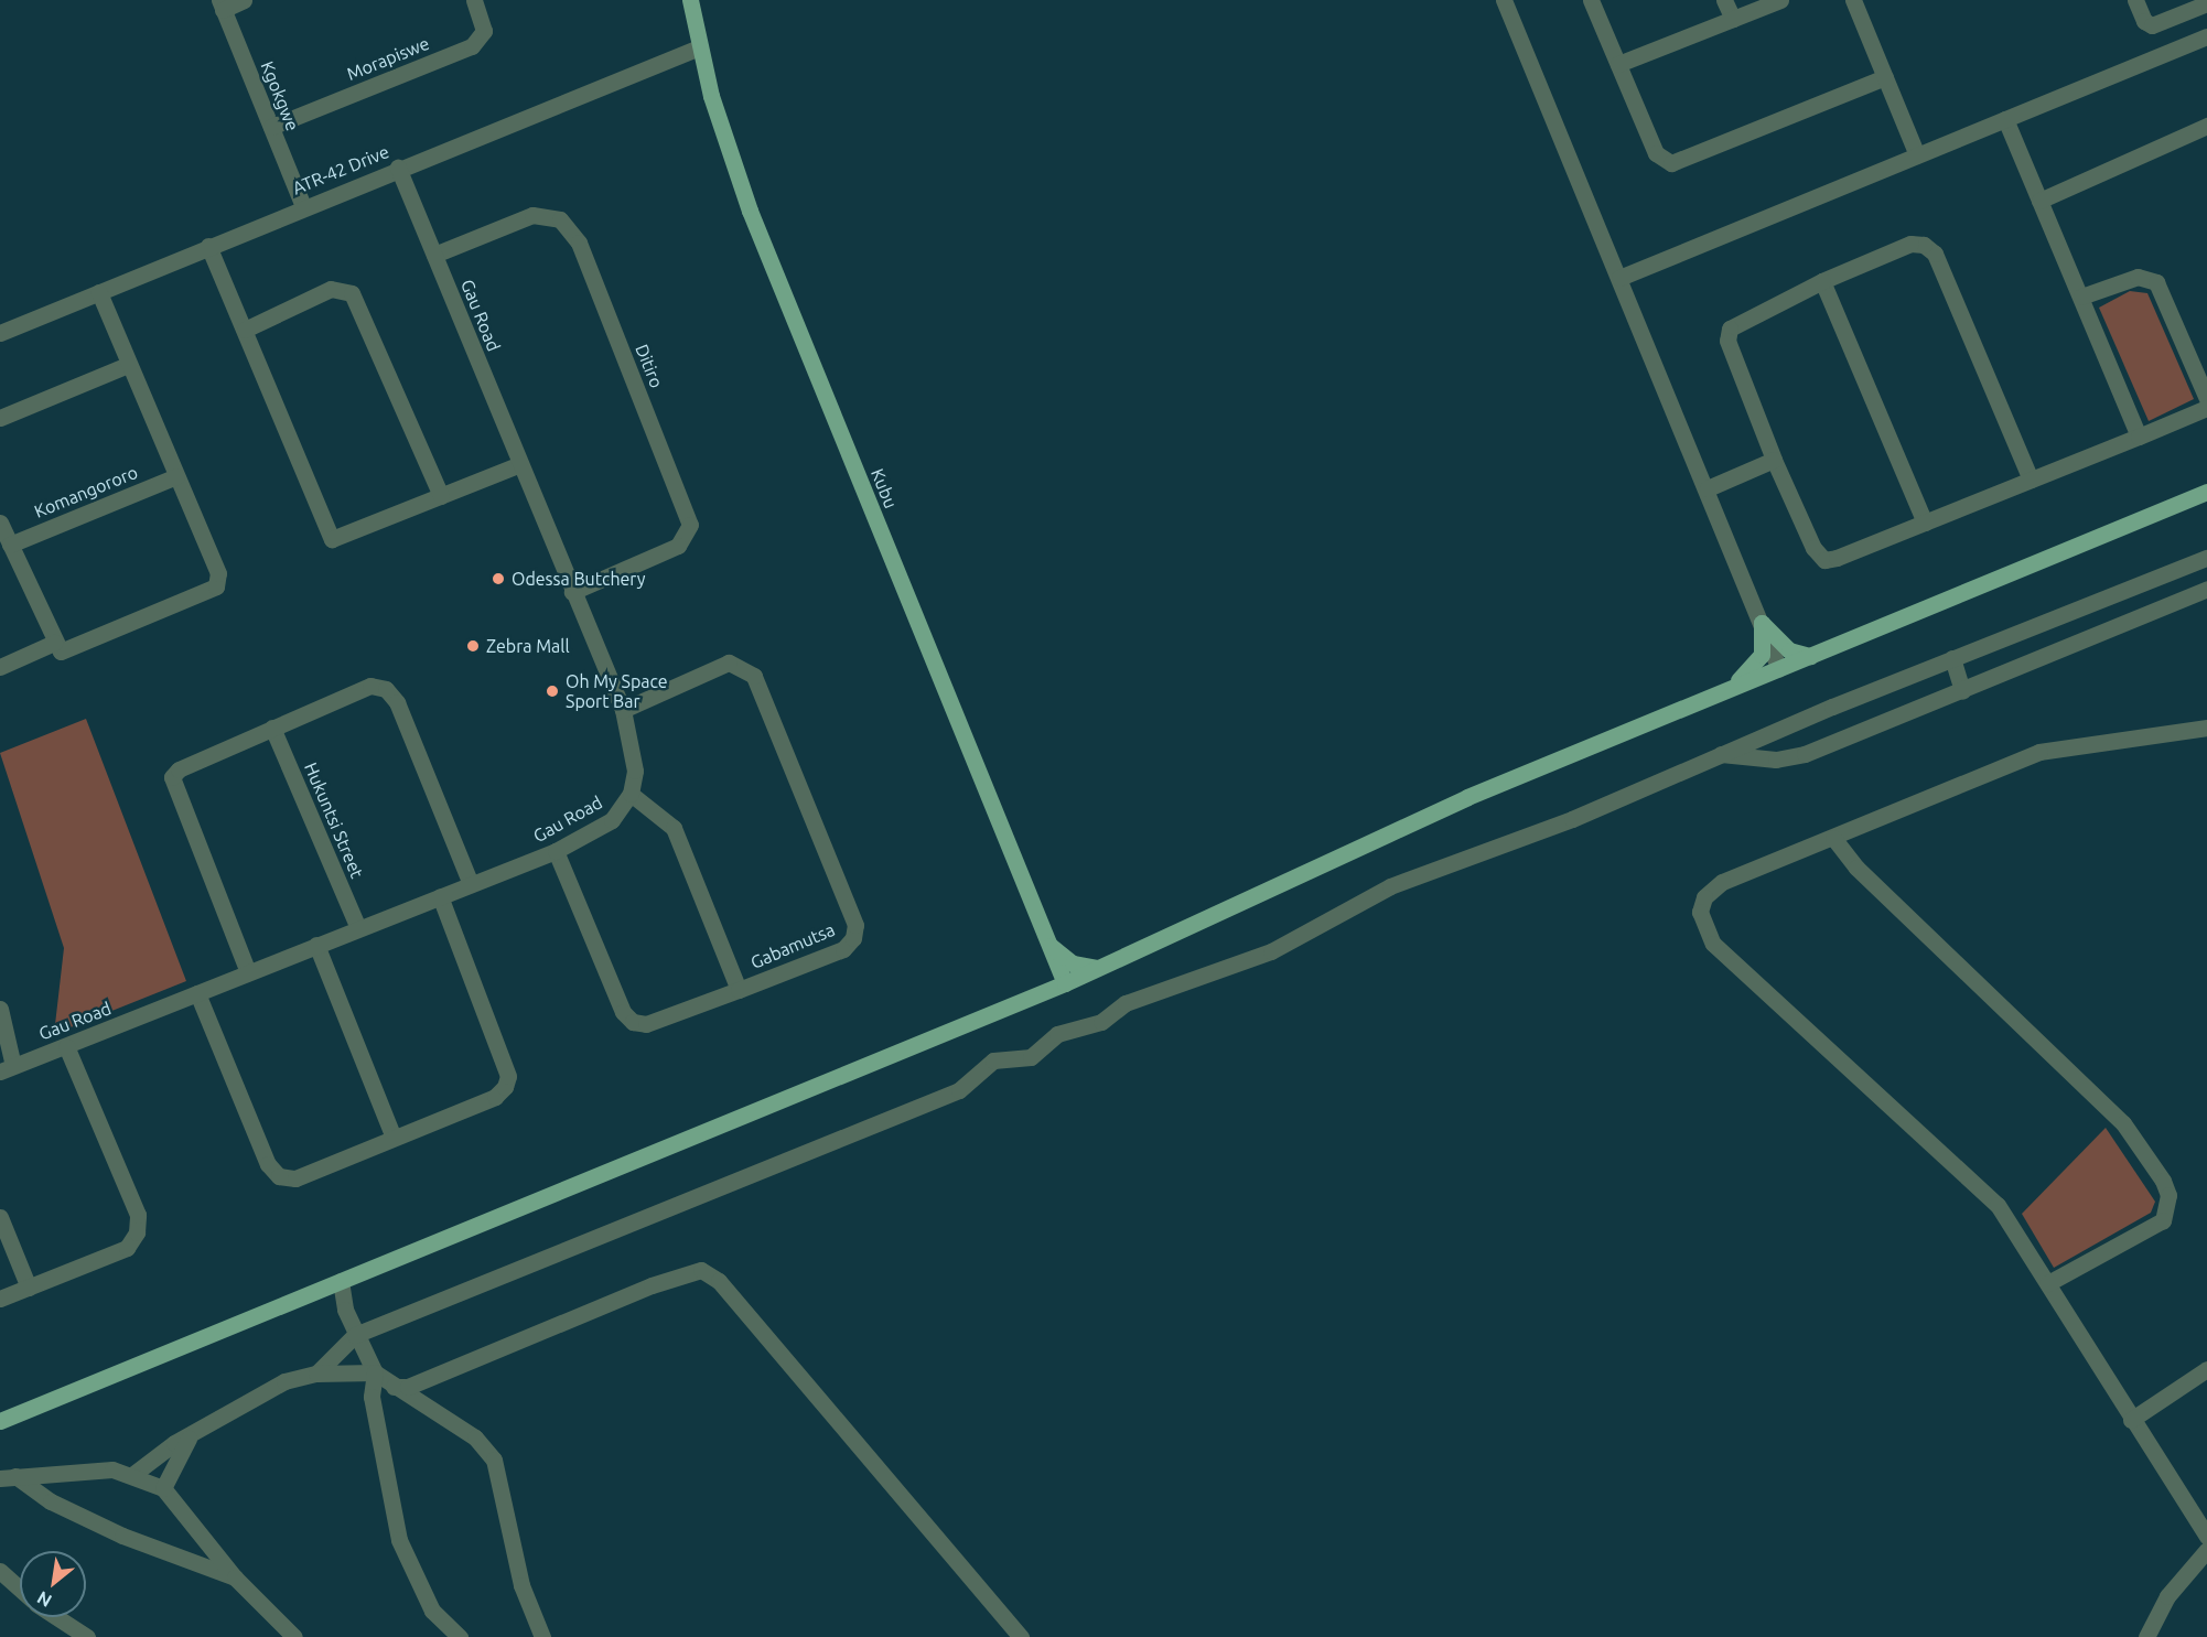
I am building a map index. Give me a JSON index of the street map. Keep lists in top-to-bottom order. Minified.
{"streets":{"main road":["Kubu"],"street":["Morapiswe","Kgokgwe","ATR-42 Drive","Gau Road","Ditiro","Komangororo","Hukuntsi Street","Gabamutsa"]},"crossings":[["Morapiswe","Kgokgwe"],["Kgokgwe","ATR-42 Drive"],["ATR-42 Drive","Gau Road"],["ATR-42 Drive","Kubu"],["Gau Road","Ditiro"],["Gau Road","Hukuntsi Street"],["Gau Road","Gabamutsa"]],"places":["Odessa Butchery","Zebra Mall","Oh My Space Sport Bar"],"north":"bottom left"}
